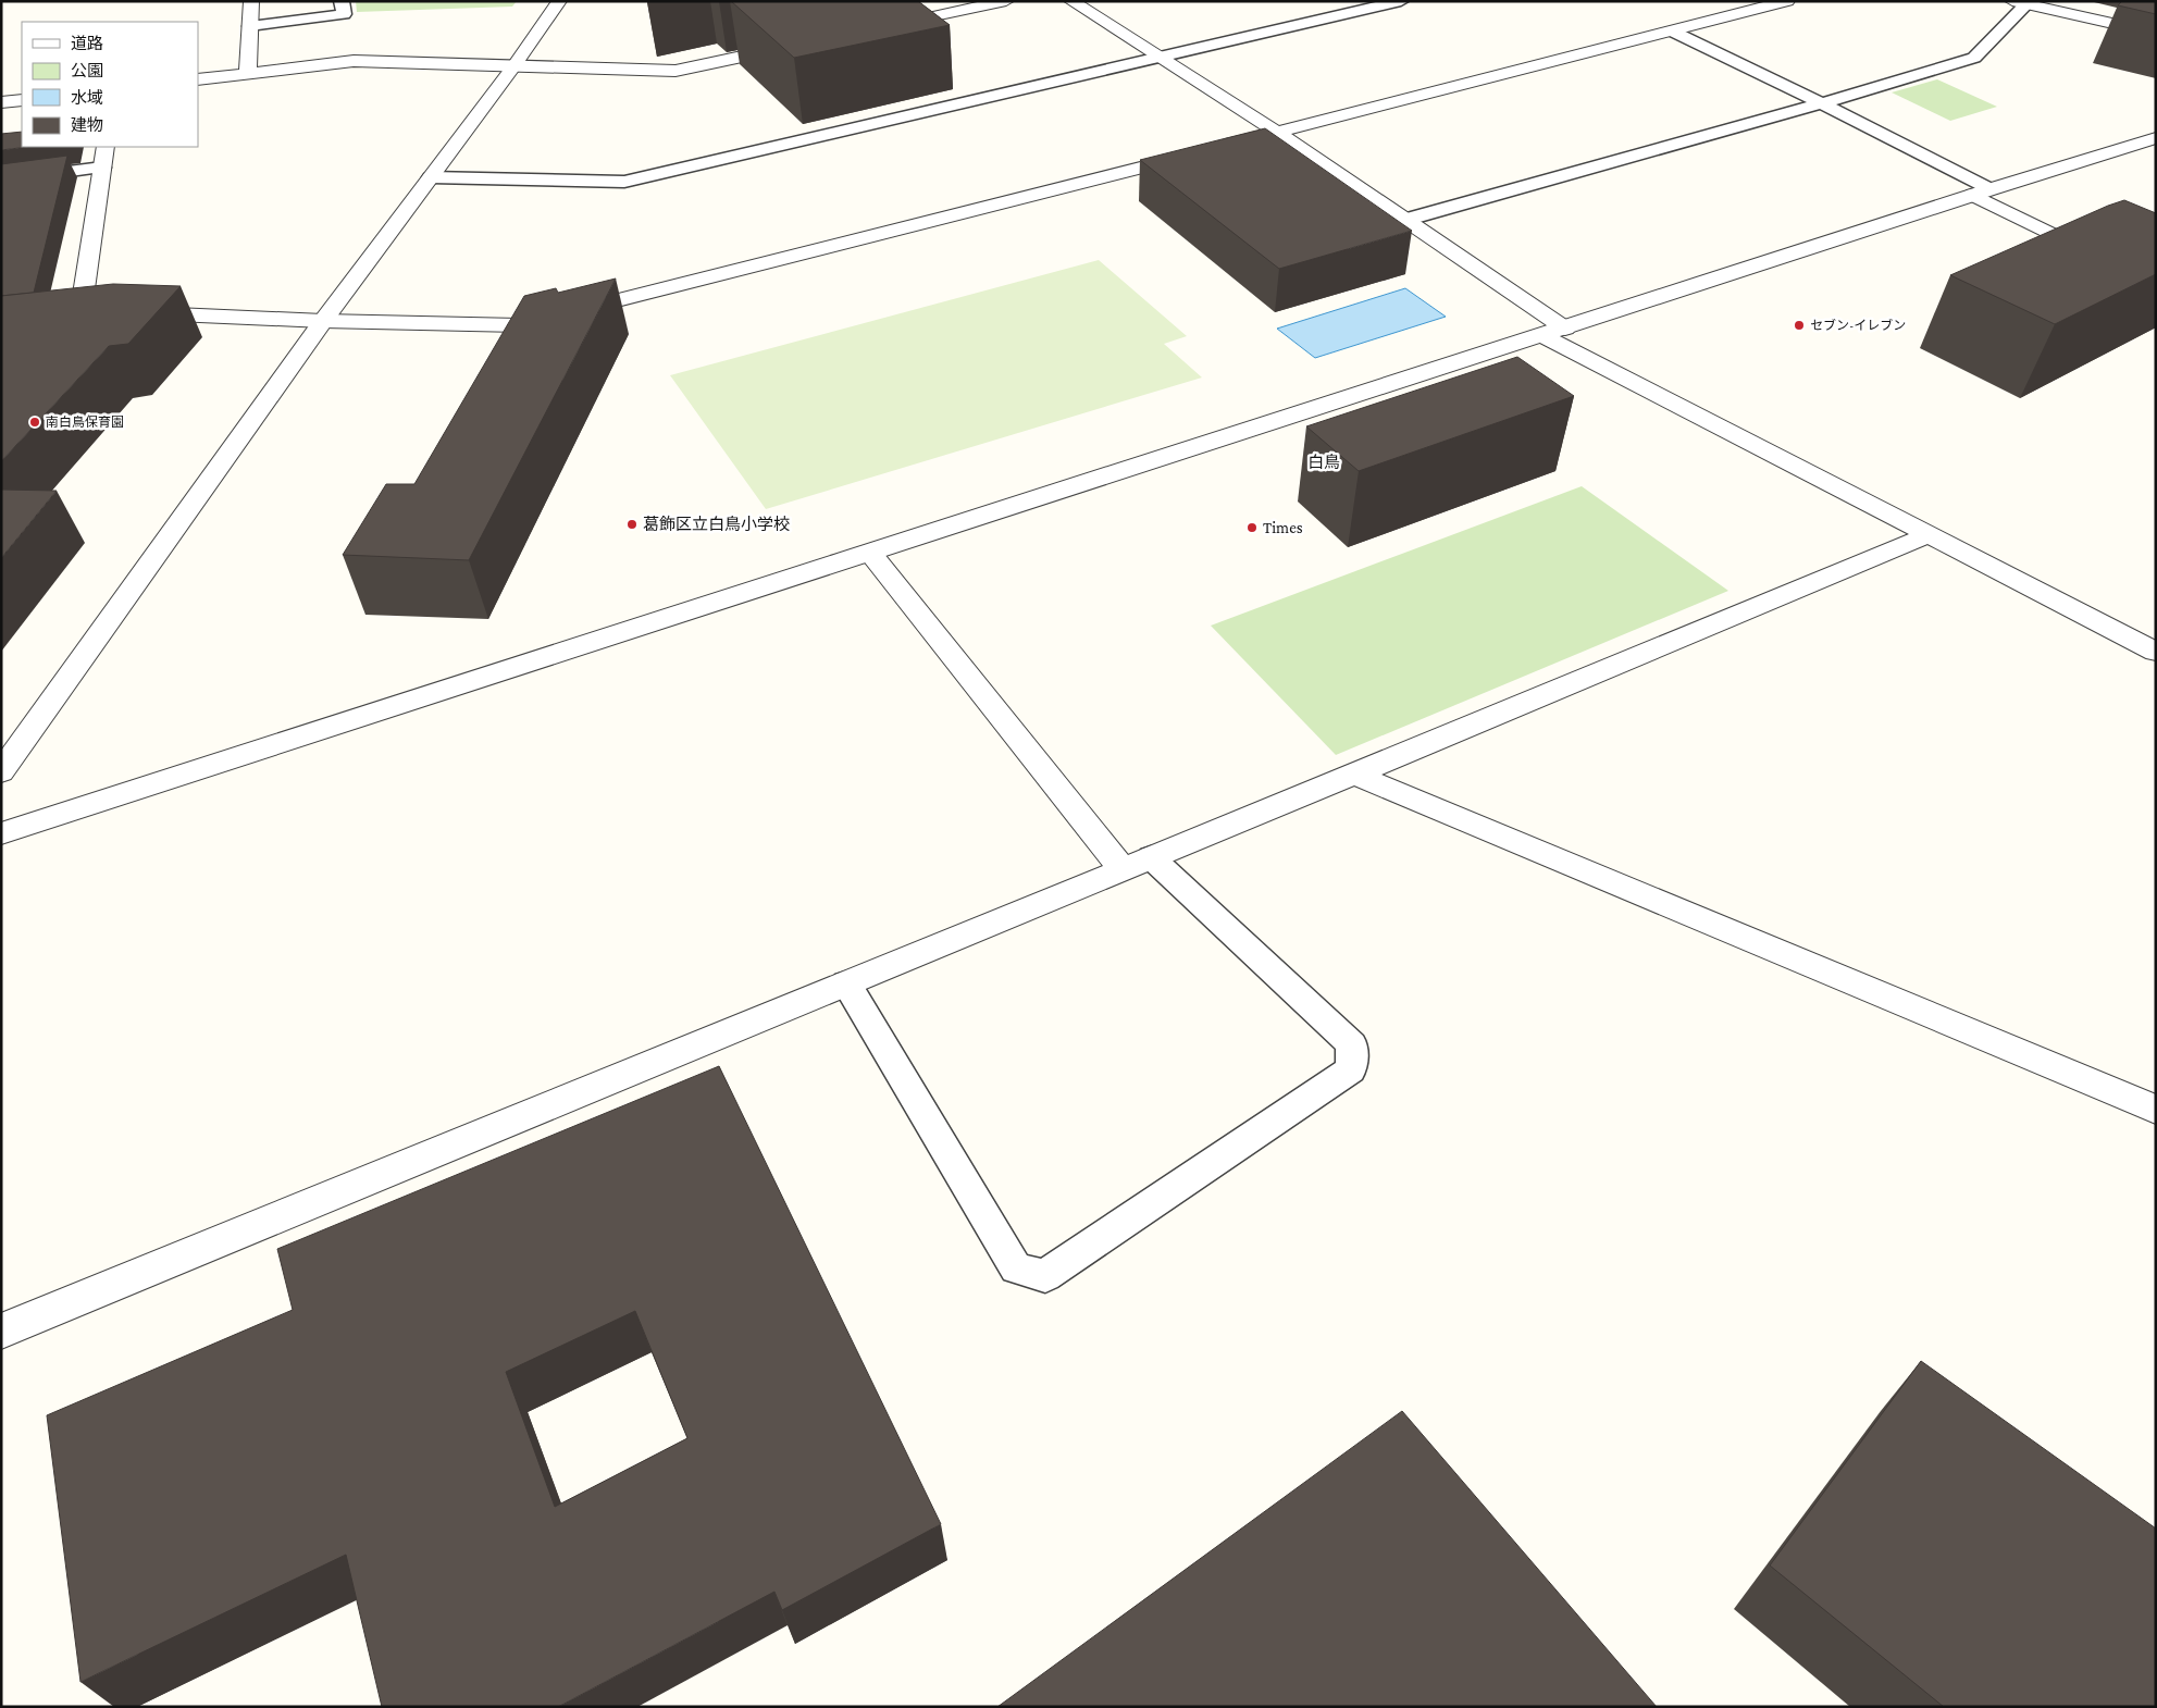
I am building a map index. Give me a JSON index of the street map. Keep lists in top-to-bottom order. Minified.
{"districts":["白鳥"],"places":["セブン-イレブン","南白鳥保育園","葛飾区立白鳥小学校","Times"],"legend":["道路","公園","水域","建物"]}
